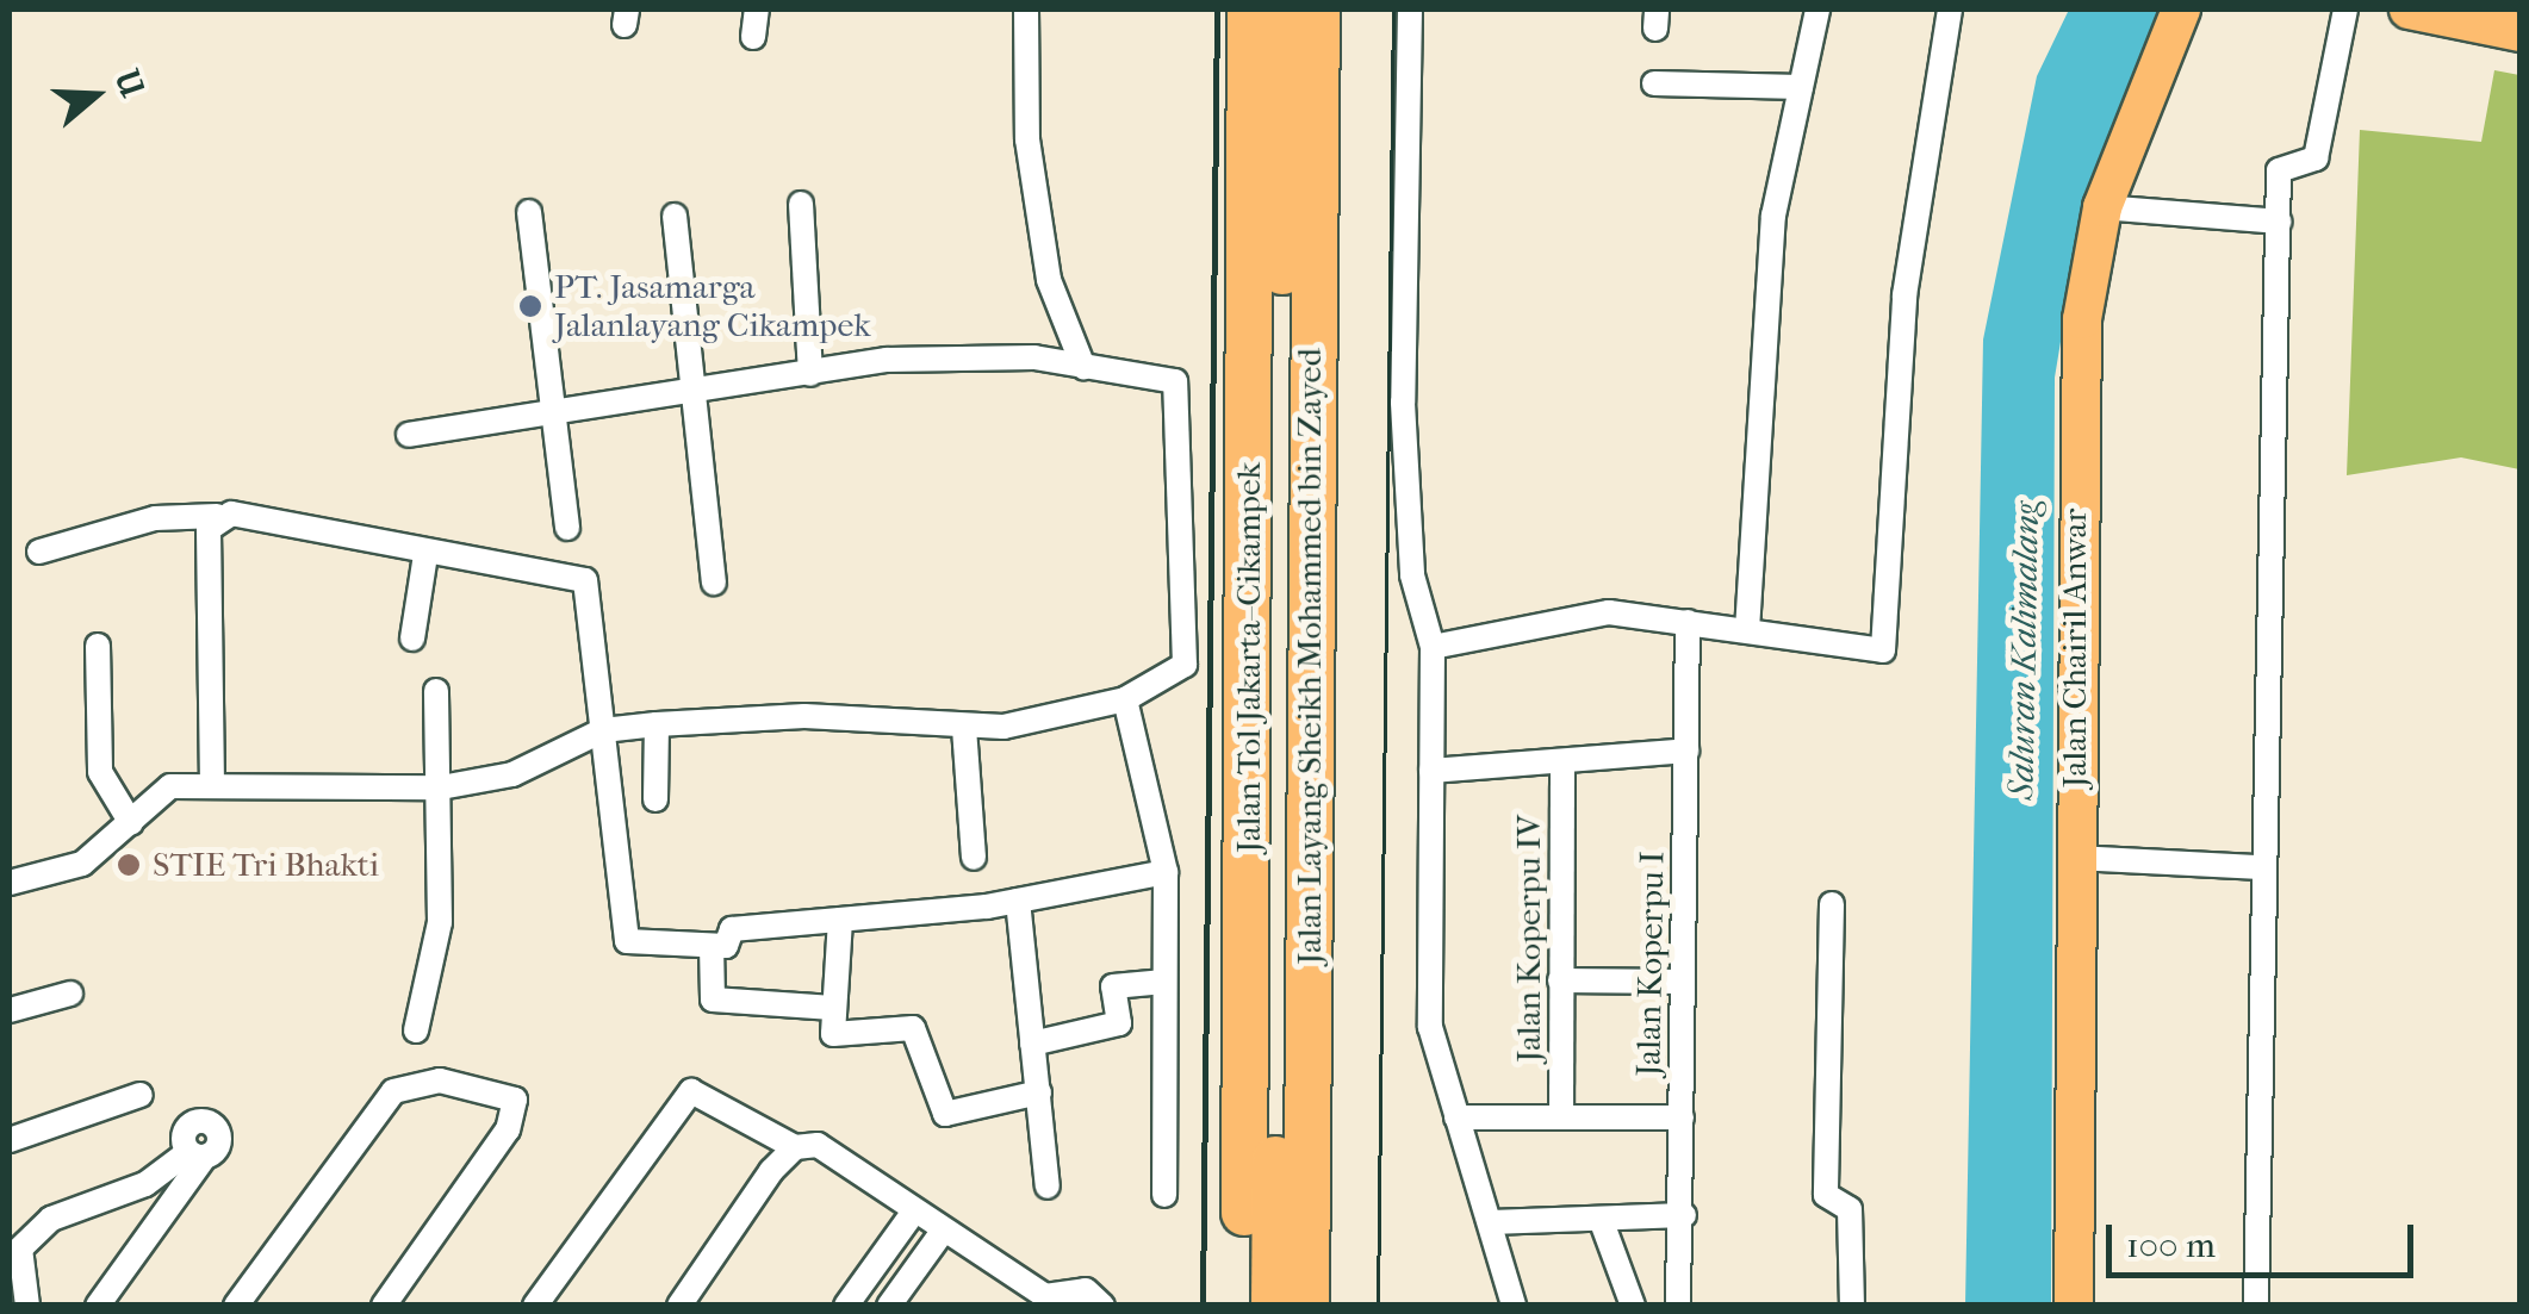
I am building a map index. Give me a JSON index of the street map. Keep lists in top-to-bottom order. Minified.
{"streets":{"highway":["Jalan Layang Sheikh Mohammed bin Zayed","Jalan Tol Jakarta–Cikampek"],"main road":["Jalan Chairil Anwar"],"street":["Jalan Koperpu IV","Jalan Koperpu I"]},"water":["Saluran Kalimalang"],"places":["PT. Jasamarga Jalanlayang Cikampek","STIE Tri Bhakti"],"scale_bar":"100 m","north":"right"}
